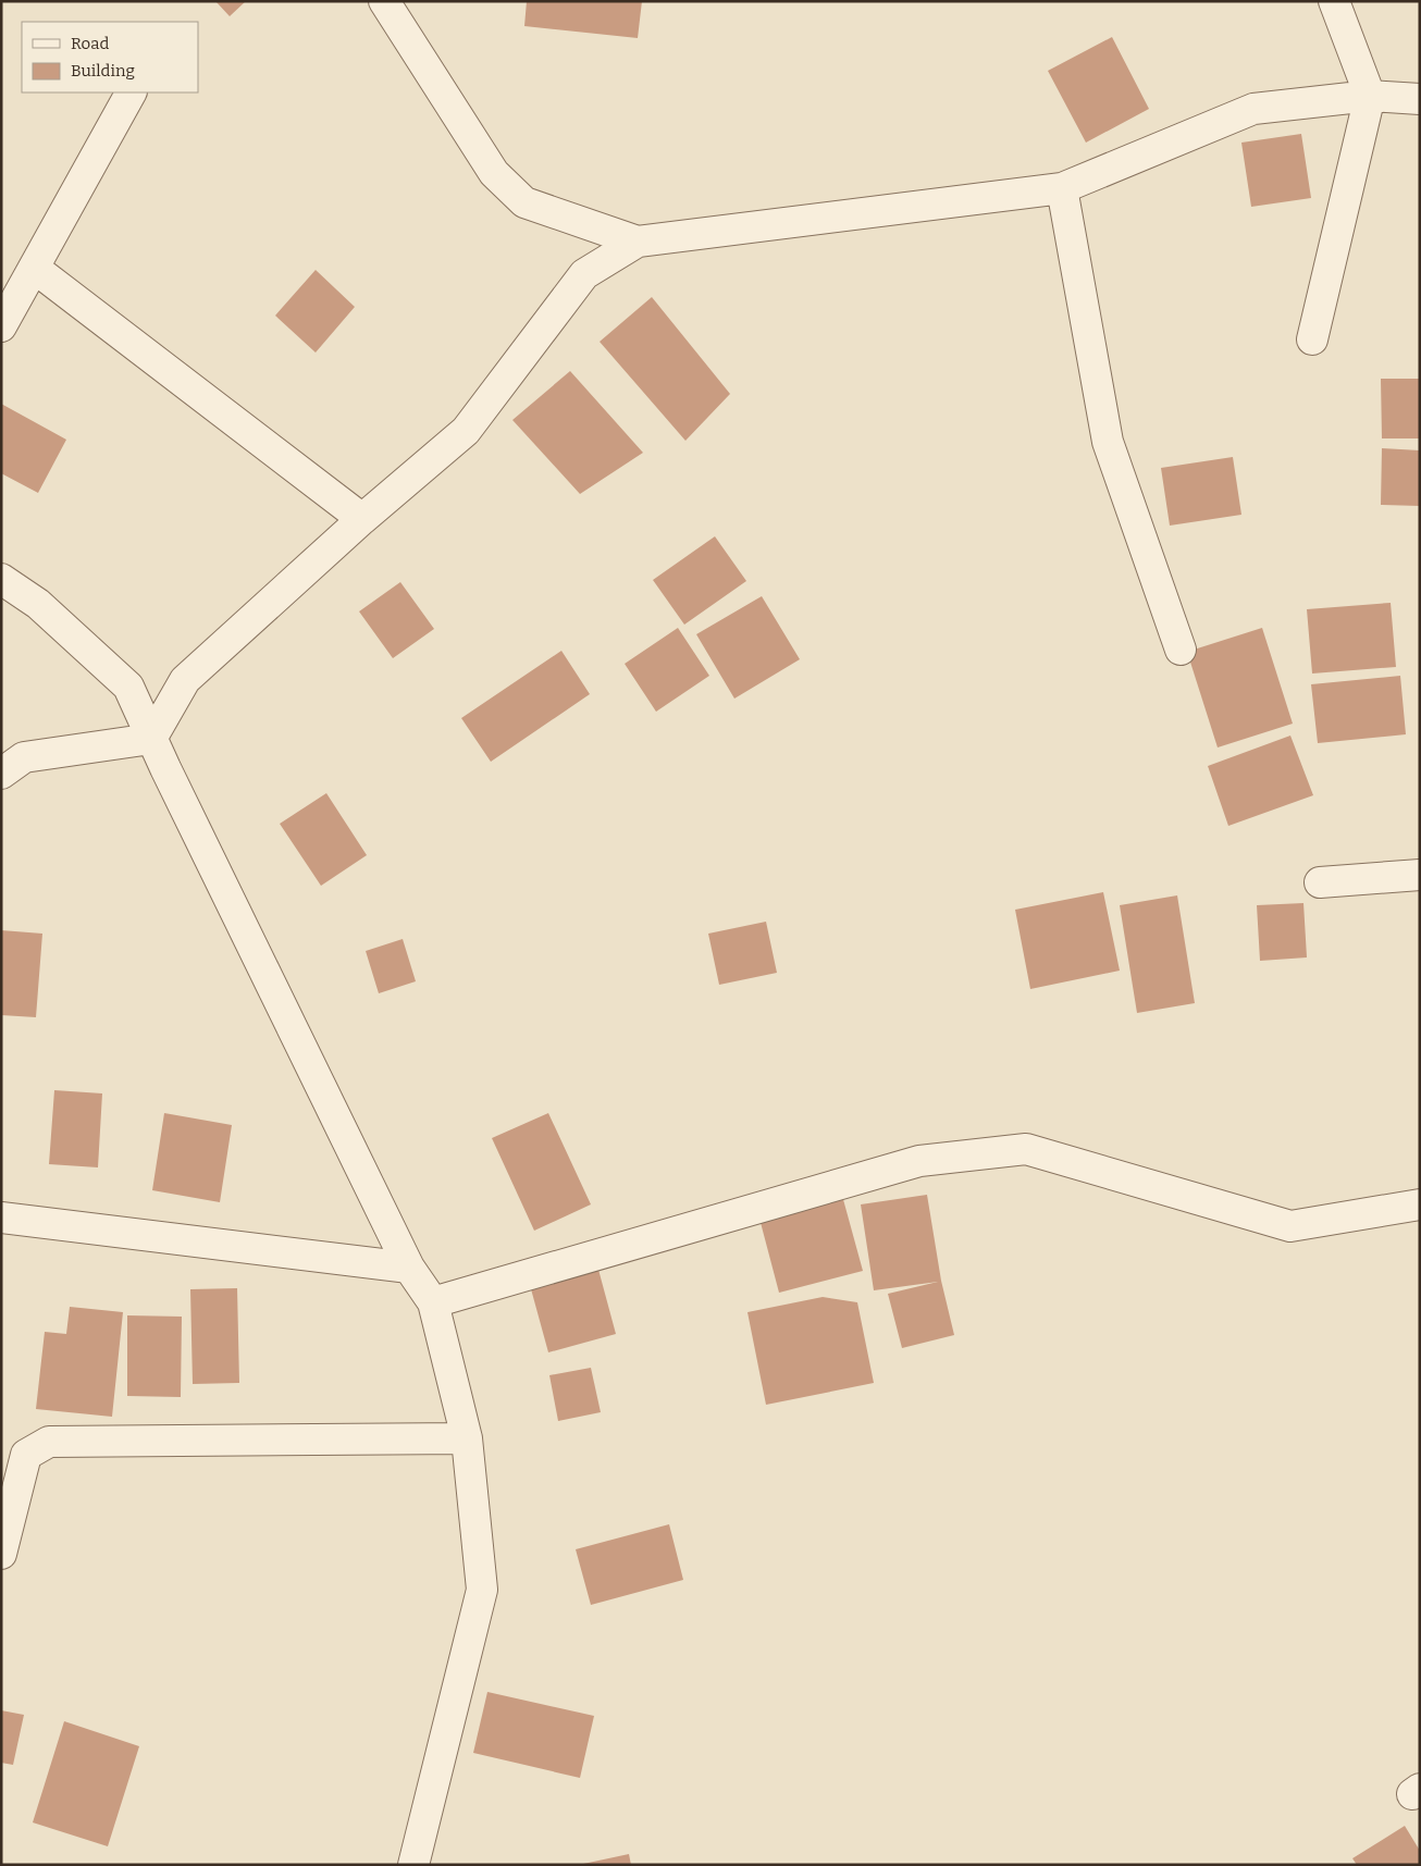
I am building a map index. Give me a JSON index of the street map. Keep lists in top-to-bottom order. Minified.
{"legend":["Road","Building"]}
